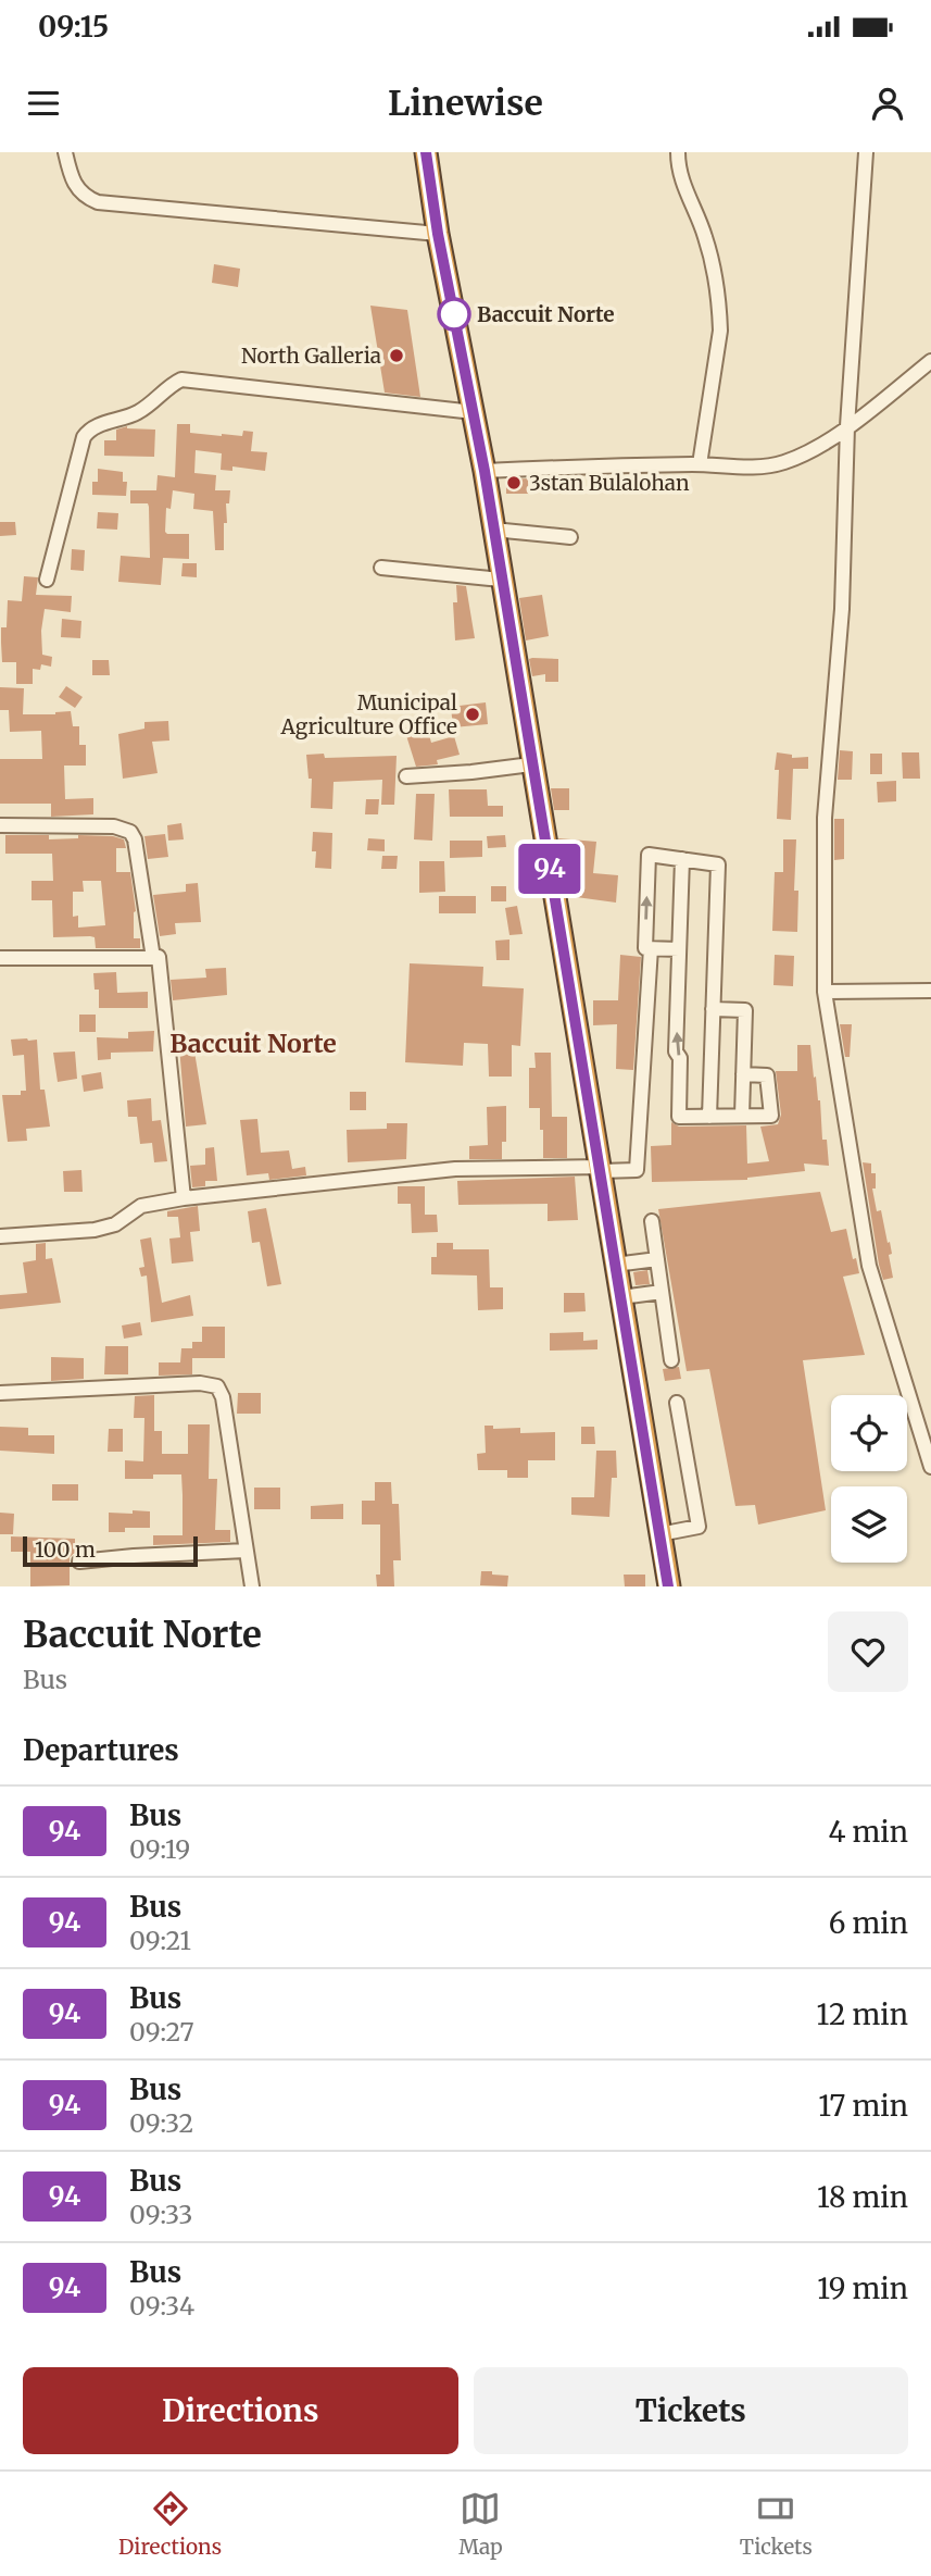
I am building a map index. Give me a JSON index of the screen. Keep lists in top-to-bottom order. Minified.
{"districts":["Baccuit Norte"],"places":["Baccuit Norte","North Galleria","3stan Bulalohan","Municipal Agriculture Office"],"lines":["bus line 94"],"scale_bar":"100 m","page":{"status":"09:15","header":"Linewise","on_map":"94","scale":"100 m","heading":[["Baccuit Norte","Bus"],"Departures"],"list":[{"mark":"94","name":"Bus","note":"09:19","value":"4 min"},{"mark":"94","name":"Bus","note":"09:21","value":"6 min"},{"mark":"94","name":"Bus","note":"09:27","value":"12 min"},{"mark":"94","name":"Bus","note":"09:32","value":"17 min"},{"mark":"94","name":"Bus","note":"09:33","value":"18 min"},{"mark":"94","name":"Bus","note":"09:34","value":"19 min"}],"buttons":["Directions","Tickets"],"tabs":["Directions","Map","Tickets"]}}
